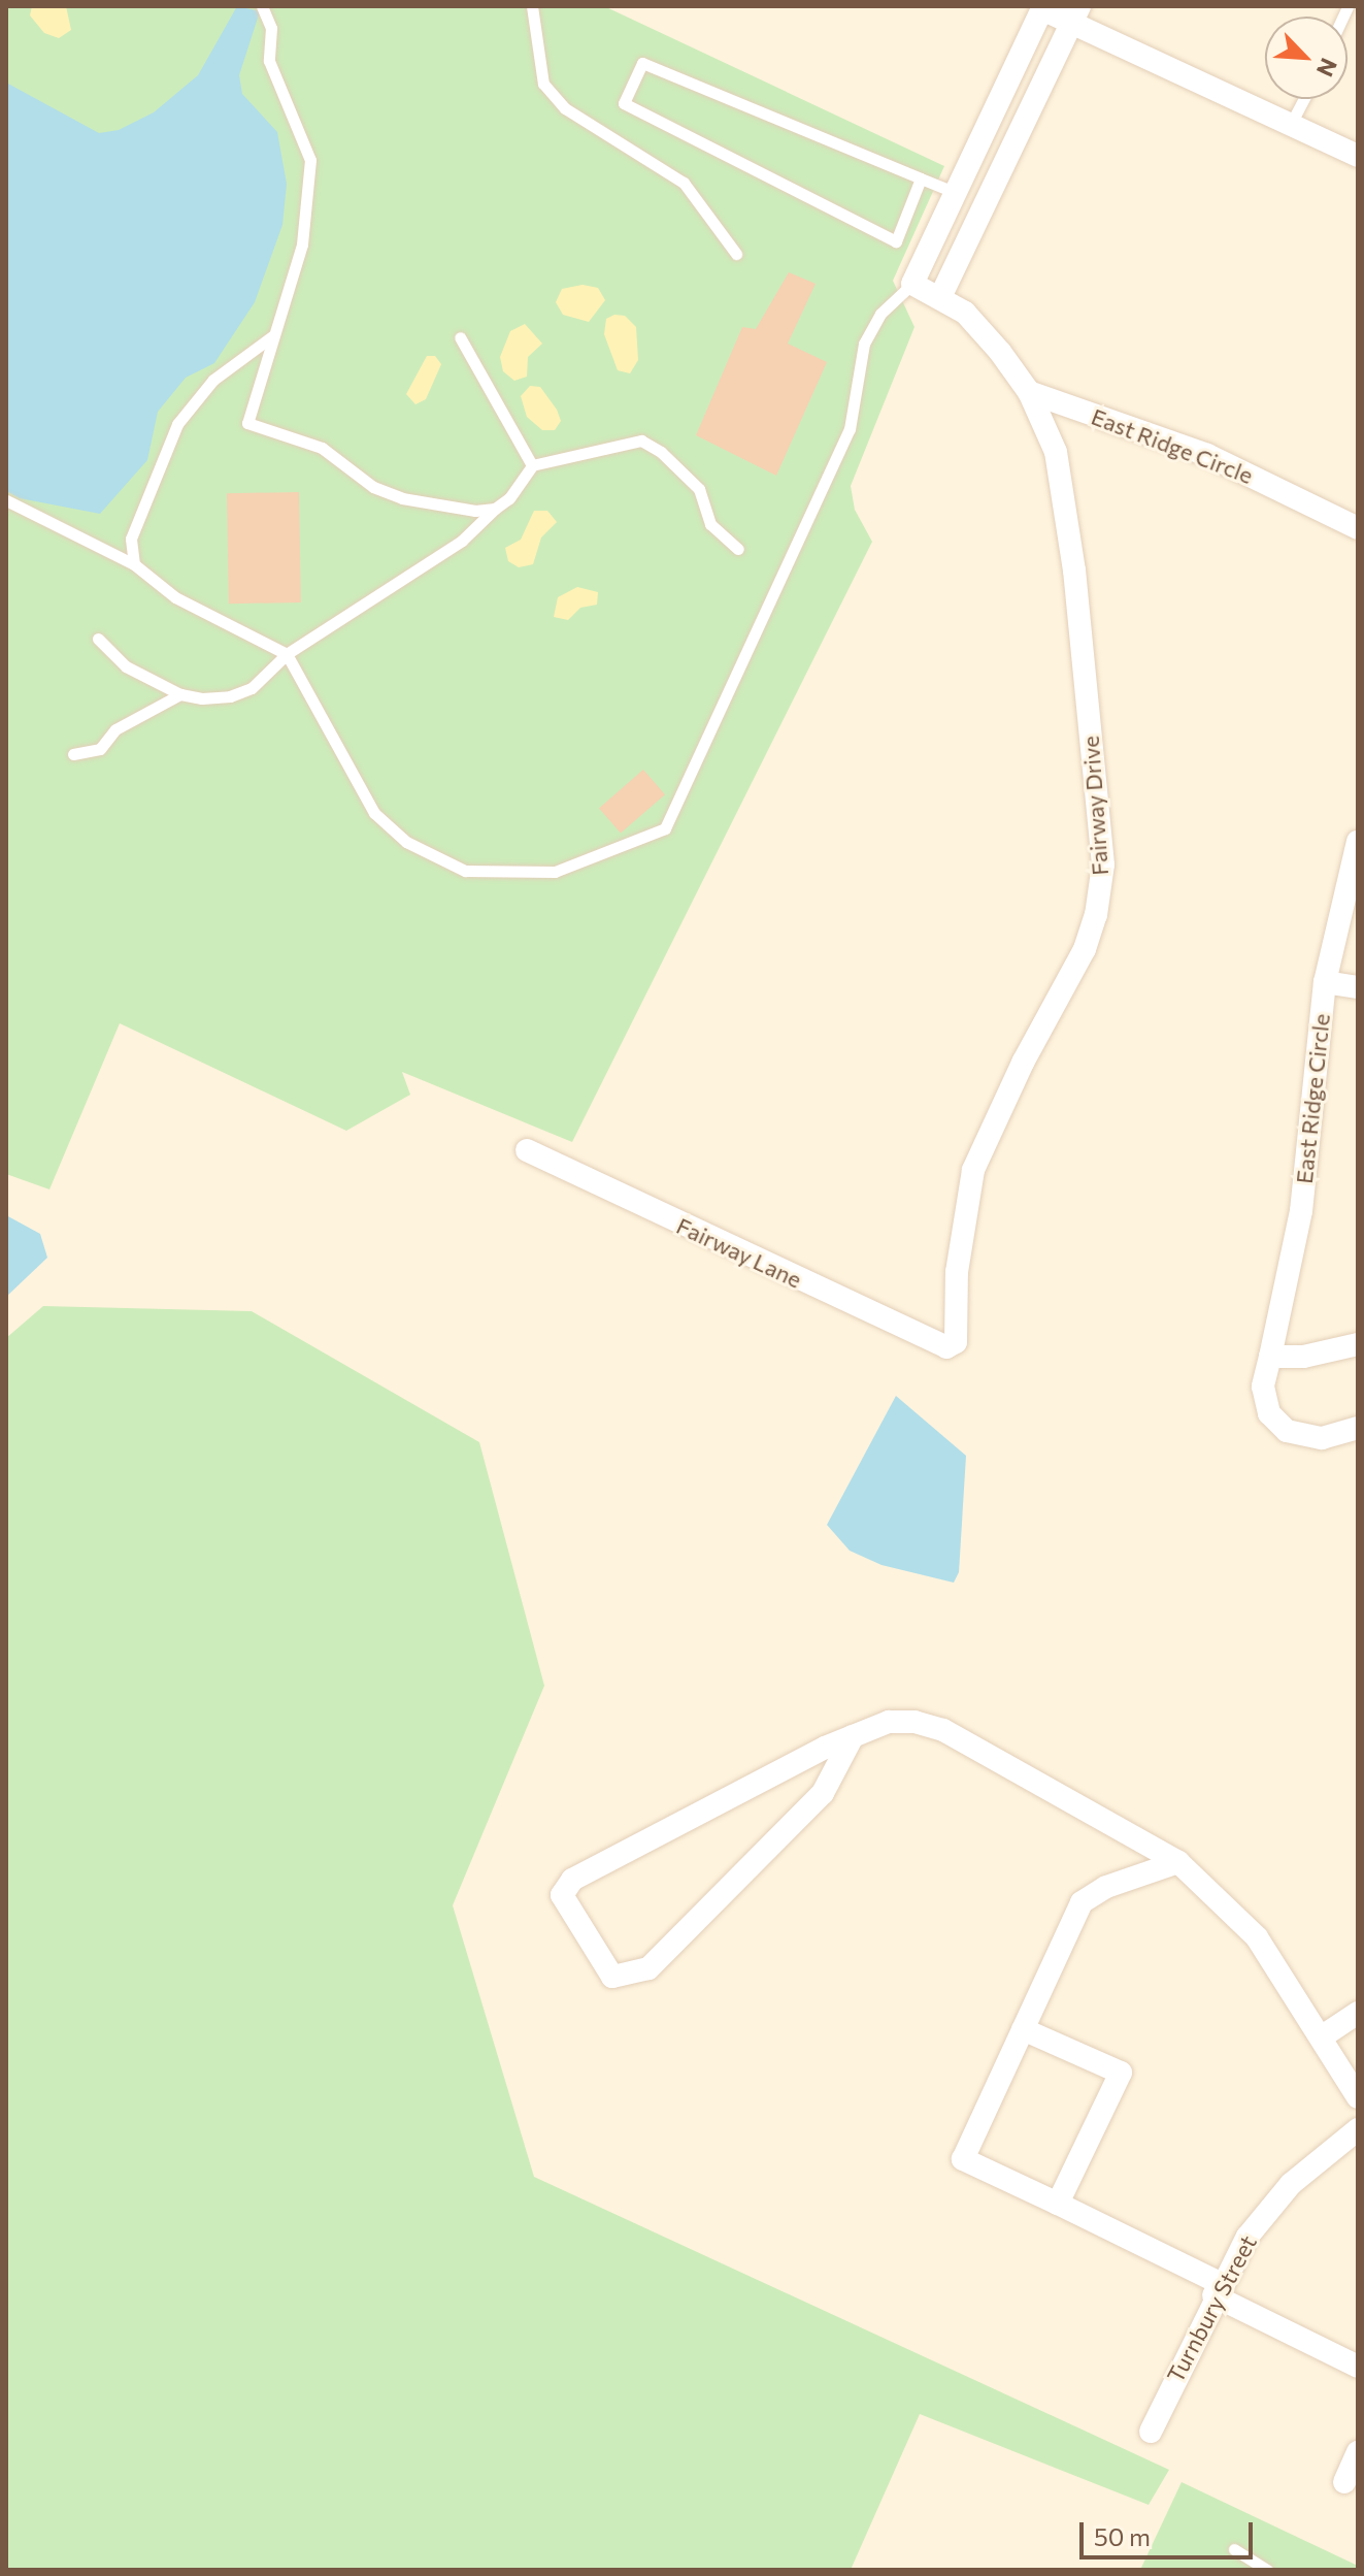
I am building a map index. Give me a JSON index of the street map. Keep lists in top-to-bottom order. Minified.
{"streets":{"street":["East Ridge Circle","Fairway Drive","Fairway Lane","Turnbury Street"]},"crossings":[["East Ridge Circle","Fairway Drive"],["Fairway Drive","Fairway Lane"]],"scale_bar":"50 m","north":"bottom right"}
